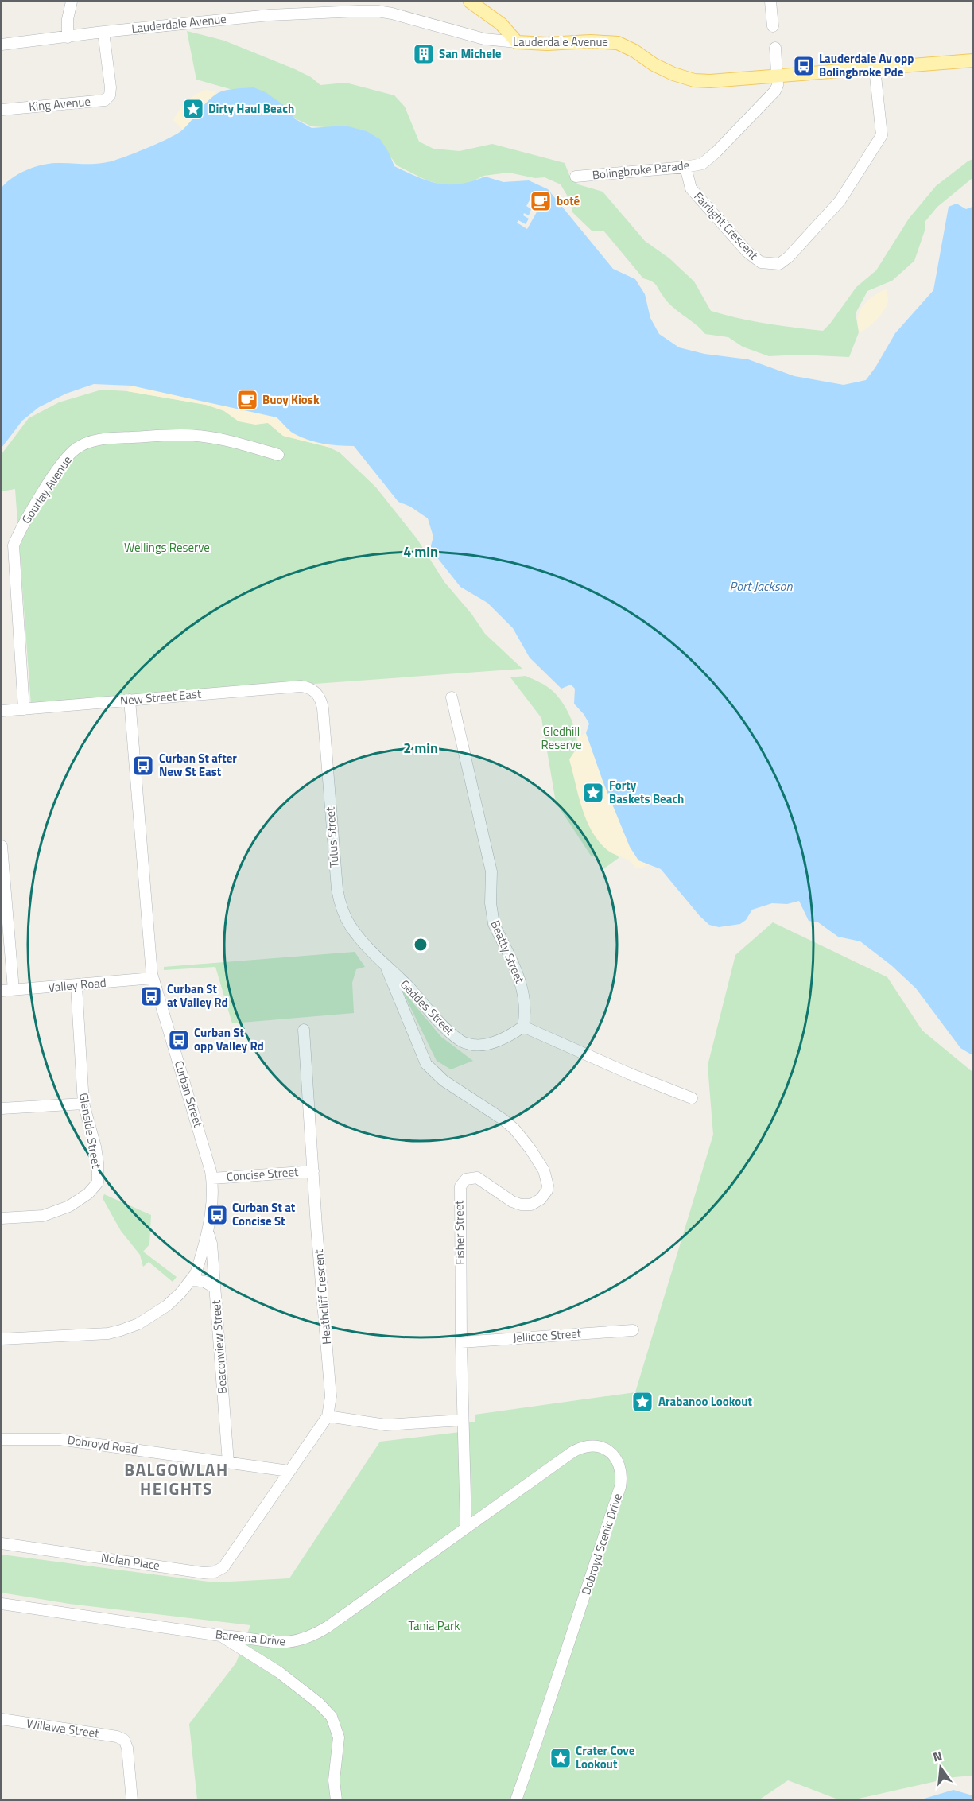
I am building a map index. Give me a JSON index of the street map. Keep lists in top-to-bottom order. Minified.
{"streets":{"main road":["Lauderdale Avenue"],"street":["King Avenue","Bolingbroke Parade","Fairlight Crescent","Gourlay Avenue","New Street East","Tutus Street","Beatty Street","Valley Road","Geddes Street","Curban Street","Glenside Street","Concise Street","Fisher Street","Heathcliff Crescent","Jellicoe Street","Beaconview Street","Dobroyd Road","Dobroyd Scenic Drive","Nolan Place","Bareena Drive","Willawa Street"]},"crossings":[["Lauderdale Avenue","King Avenue"],["Lauderdale Avenue","Bolingbroke Parade"],["Lauderdale Avenue","Fairlight Crescent"],["Bolingbroke Parade","Fairlight Crescent"],["Gourlay Avenue","New Street East"],["New Street East","Tutus Street"],["New Street East","Curban Street"],["Tutus Street","Geddes Street"],["Tutus Street","Fisher Street"],["Beatty Street","Geddes Street"],["Valley Road","Curban Street"],["Valley Road","Glenside Street"],["Geddes Street","Fisher Street"],["Curban Street","Concise Street"],["Curban Street","Beaconview Street"],["Concise Street","Heathcliff Crescent"],["Fisher Street","Jellicoe Street"],["Fisher Street","Dobroyd Scenic Drive"],["Fisher Street","Bareena Drive"],["Heathcliff Crescent","Dobroyd Road"],["Heathcliff Crescent","Nolan Place"],["Beaconview Street","Dobroyd Road"],["Dobroyd Scenic Drive","Bareena Drive"]],"districts":["BALGOWLAH HEIGHTS"],"water":["Port Jackson"],"parks":["Wellings Reserve","Gledhill Reserve","Tania Park"],"places":{"building":["San Michele"],"bus stop":["Lauderdale Av opp Bolingbroke Pde","Curban St after New St East","Curban St at Valley Rd","Curban St opp Valley Rd","Curban St at Concise St"],"place":["Dirty Haul Beach","Forty Baskets Beach","Arabanoo Lookout","Crater Cove Lookout"],"cafe":["boté","Buoy Kiosk"]},"north":"top","rings":["4 min","2 min"]}
